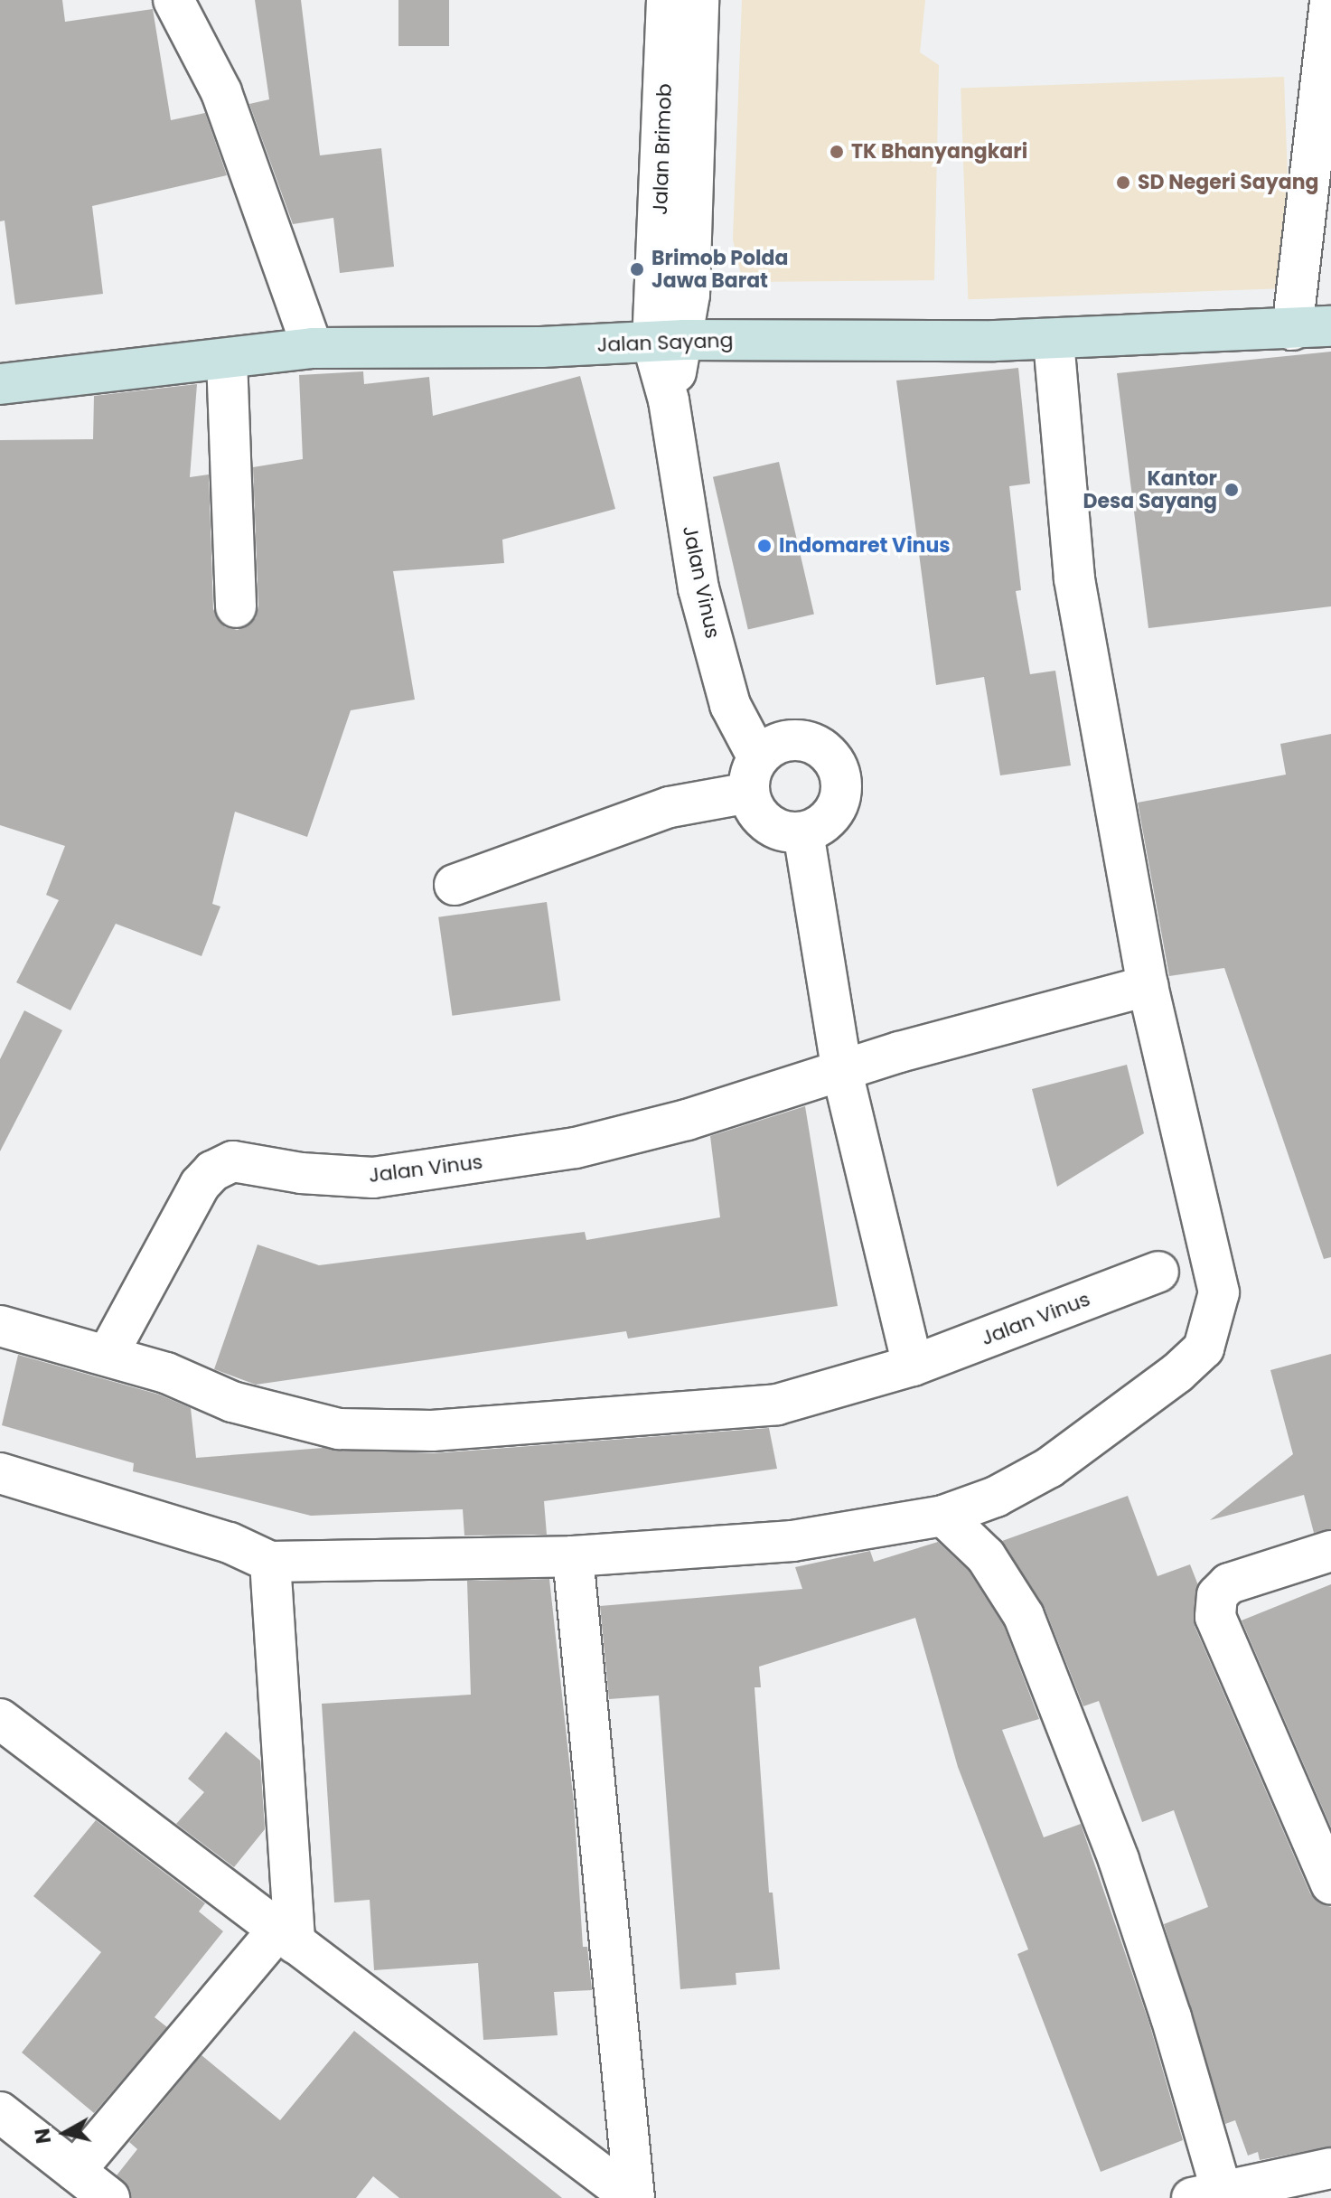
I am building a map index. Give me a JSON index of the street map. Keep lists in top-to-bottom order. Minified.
{"streets":{"main road":["Jalan Sayang"],"street":["Jalan Brimob","Jalan Vinus"]},"crossings":[["Jalan Brimob","Jalan Sayang"],["Jalan Brimob","Jalan Vinus"],["Jalan Sayang","Jalan Vinus"]],"places":["TK Bhanyangkari","SD Negeri Sayang","Brimob Polda Jawa Barat","Kantor Desa Sayang","Indomaret Vinus"],"north":"left"}
